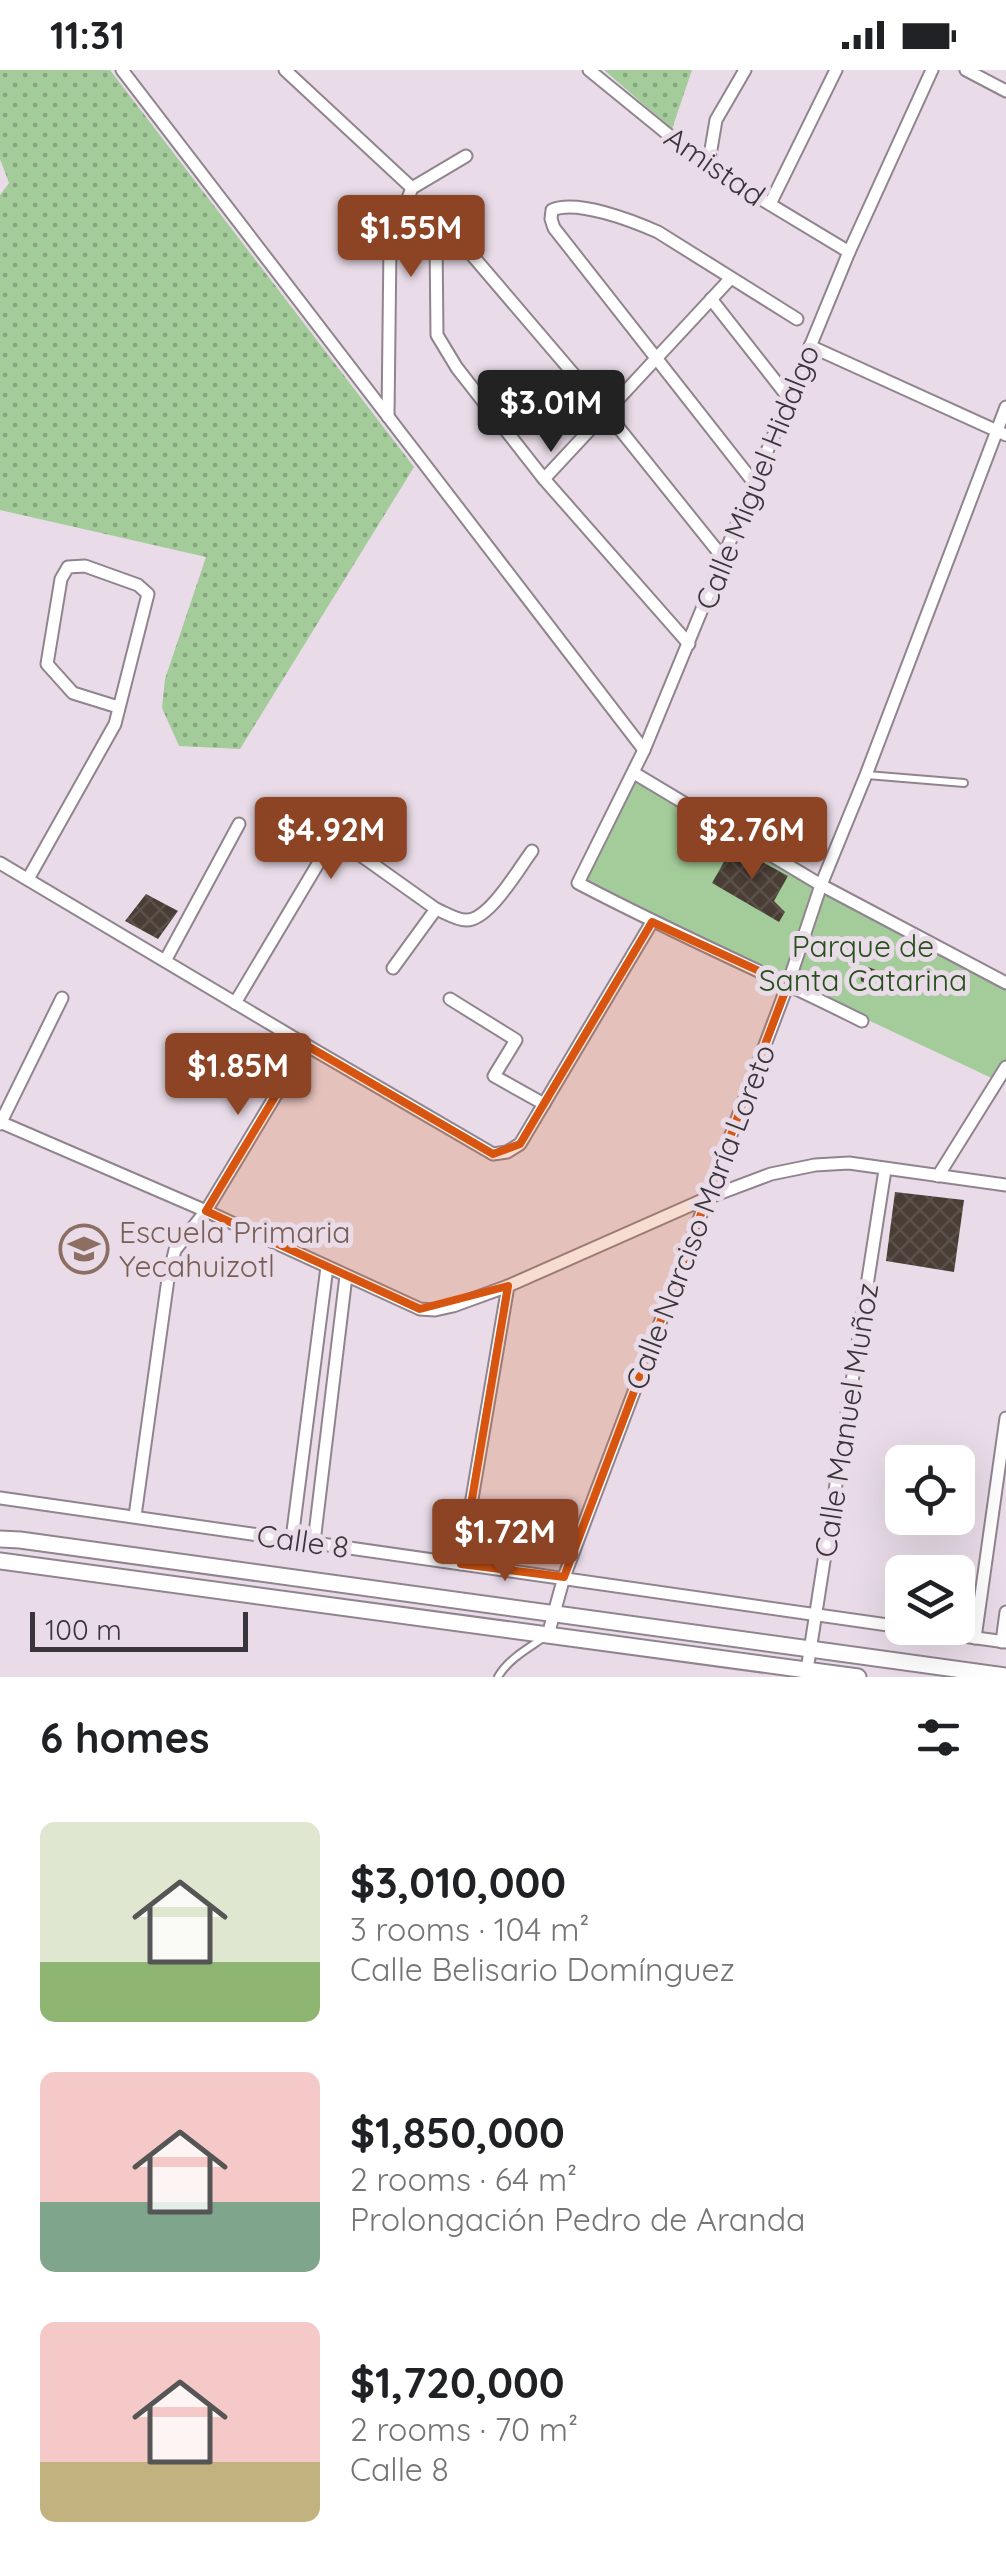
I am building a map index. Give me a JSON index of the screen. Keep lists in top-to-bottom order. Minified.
{"streets":{"street":["Amistad","Calle Miguel Hidalgo","Calle Narciso María Loreto","Calle Manuel Muñoz","Calle 8"]},"crossings":[["Amistad","Calle Miguel Hidalgo"],["Calle Narciso María Loreto","Calle 8"],["Calle Manuel Muñoz","Calle 8"]],"parks":["Parque de Santa Catarina"],"places":{"school or university":["Escuela Primaria Yecahuizotl"]},"scale_bar":"100 m","page":{"status":"11:31","price":["$1.55M","$3.01M","$4.92M","$2.76M","$1.85M","$1.72M"],"scale":"100 m","heading":"6 homes","list":[{"name":"$3,010,000","note":"3 rooms · 104 m² · Calle Belisario Domínguez"},{"name":"$1,850,000","note":"2 rooms · 64 m² · Prolongación Pedro de Aranda"},{"name":"$1,720,000","note":"2 rooms · 70 m² · Calle 8"}]}}
